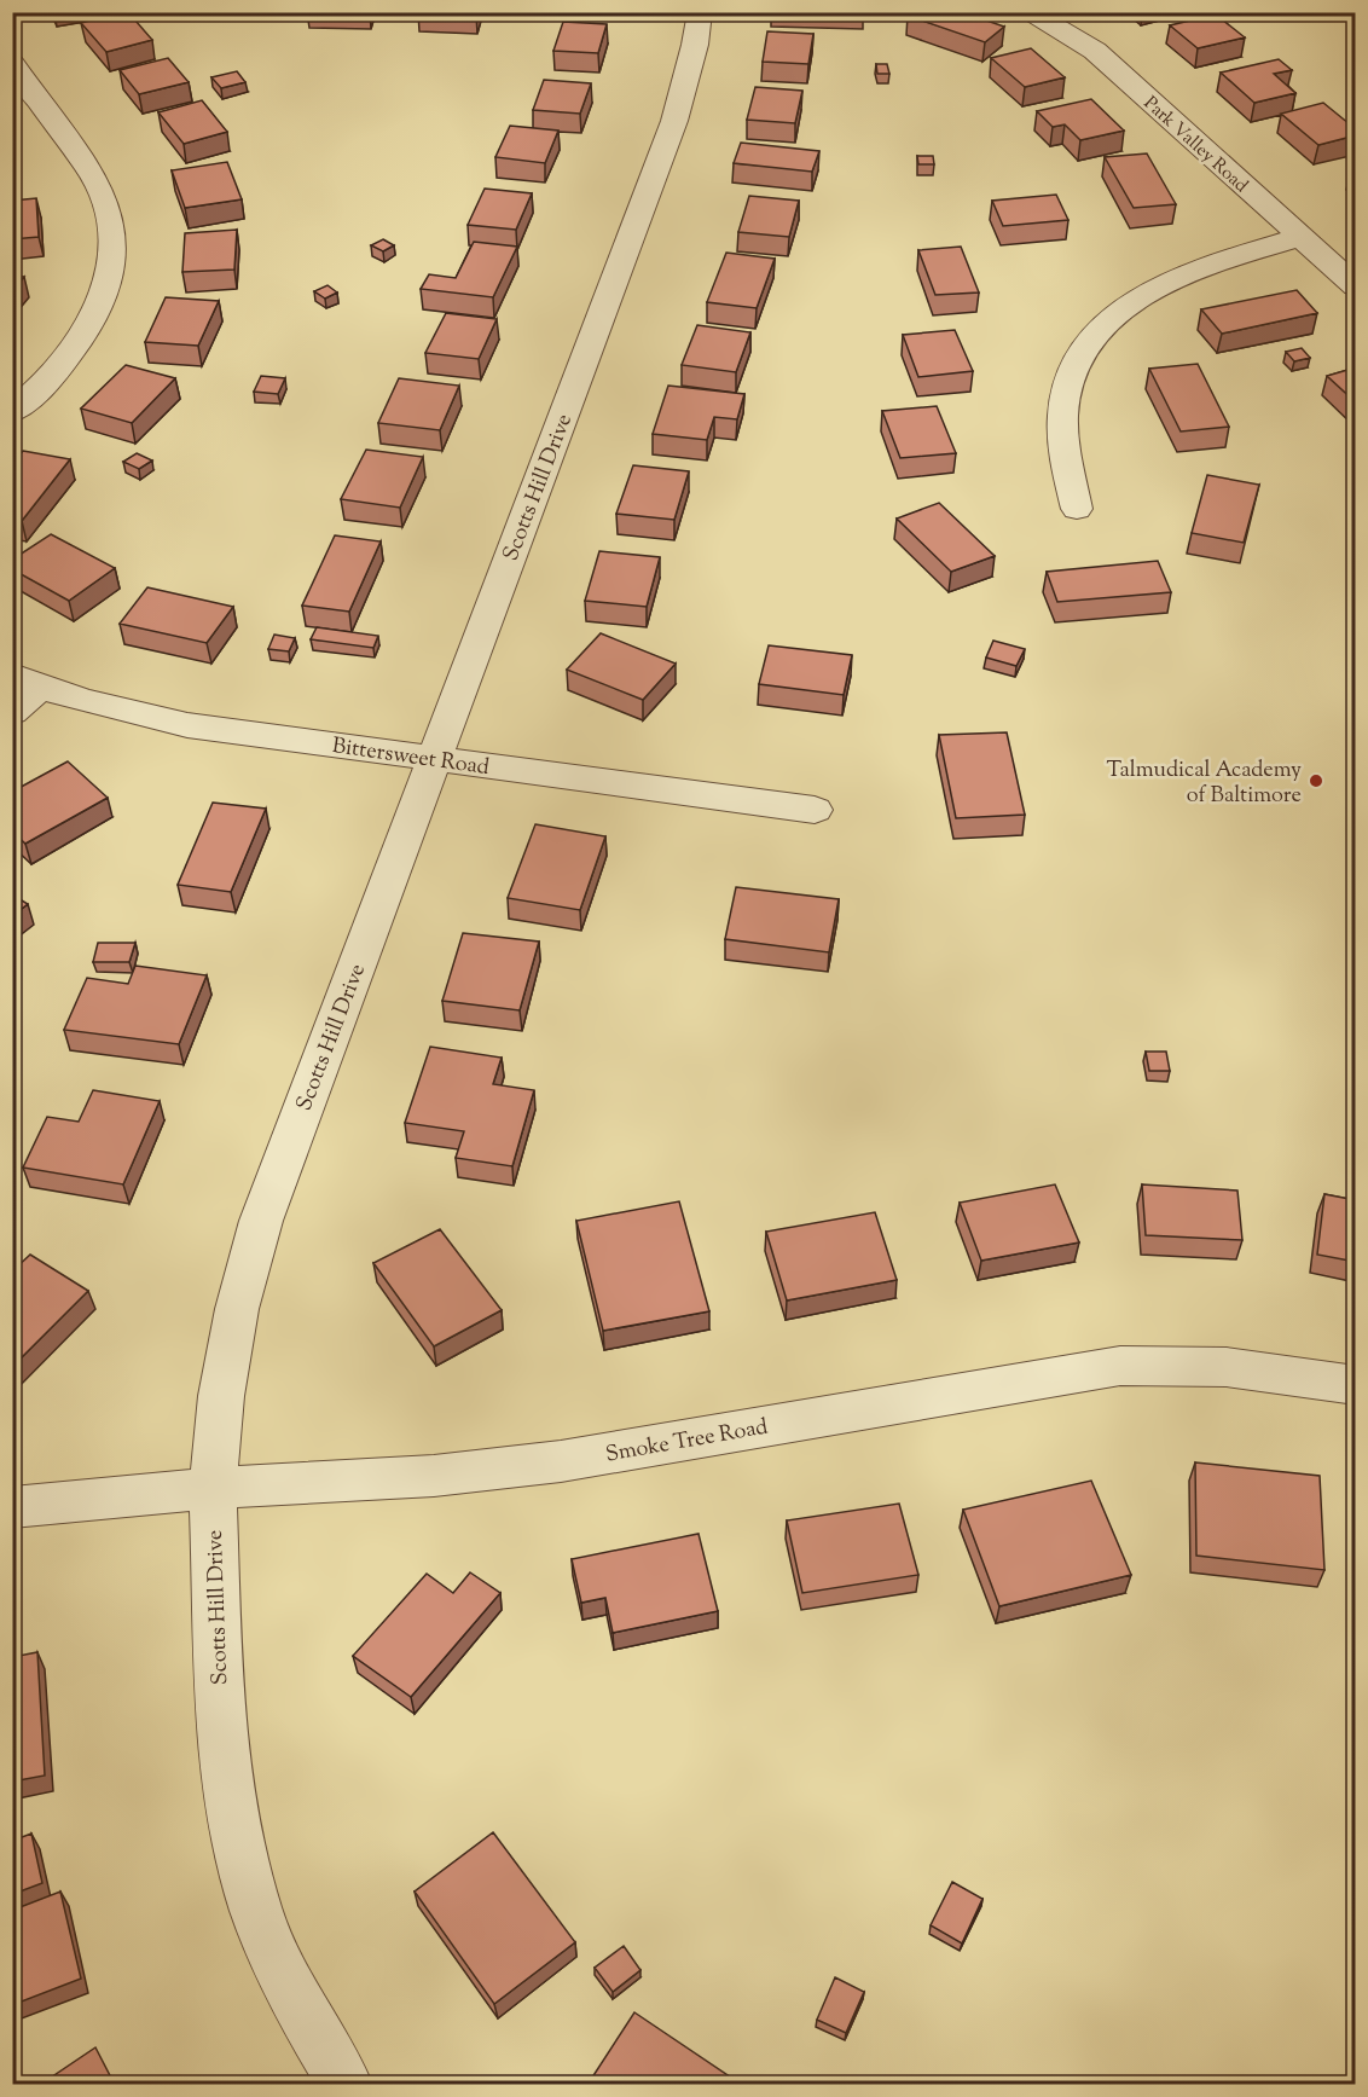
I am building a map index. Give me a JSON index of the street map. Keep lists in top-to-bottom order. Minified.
{"streets":{"street":["Park Valley Road","Scotts Hill Drive","Bittersweet Road","Smoke Tree Road"]},"crossings":[["Scotts Hill Drive","Bittersweet Road"],["Scotts Hill Drive","Smoke Tree Road"]],"places":["Talmudical Academy of Baltimore"]}
